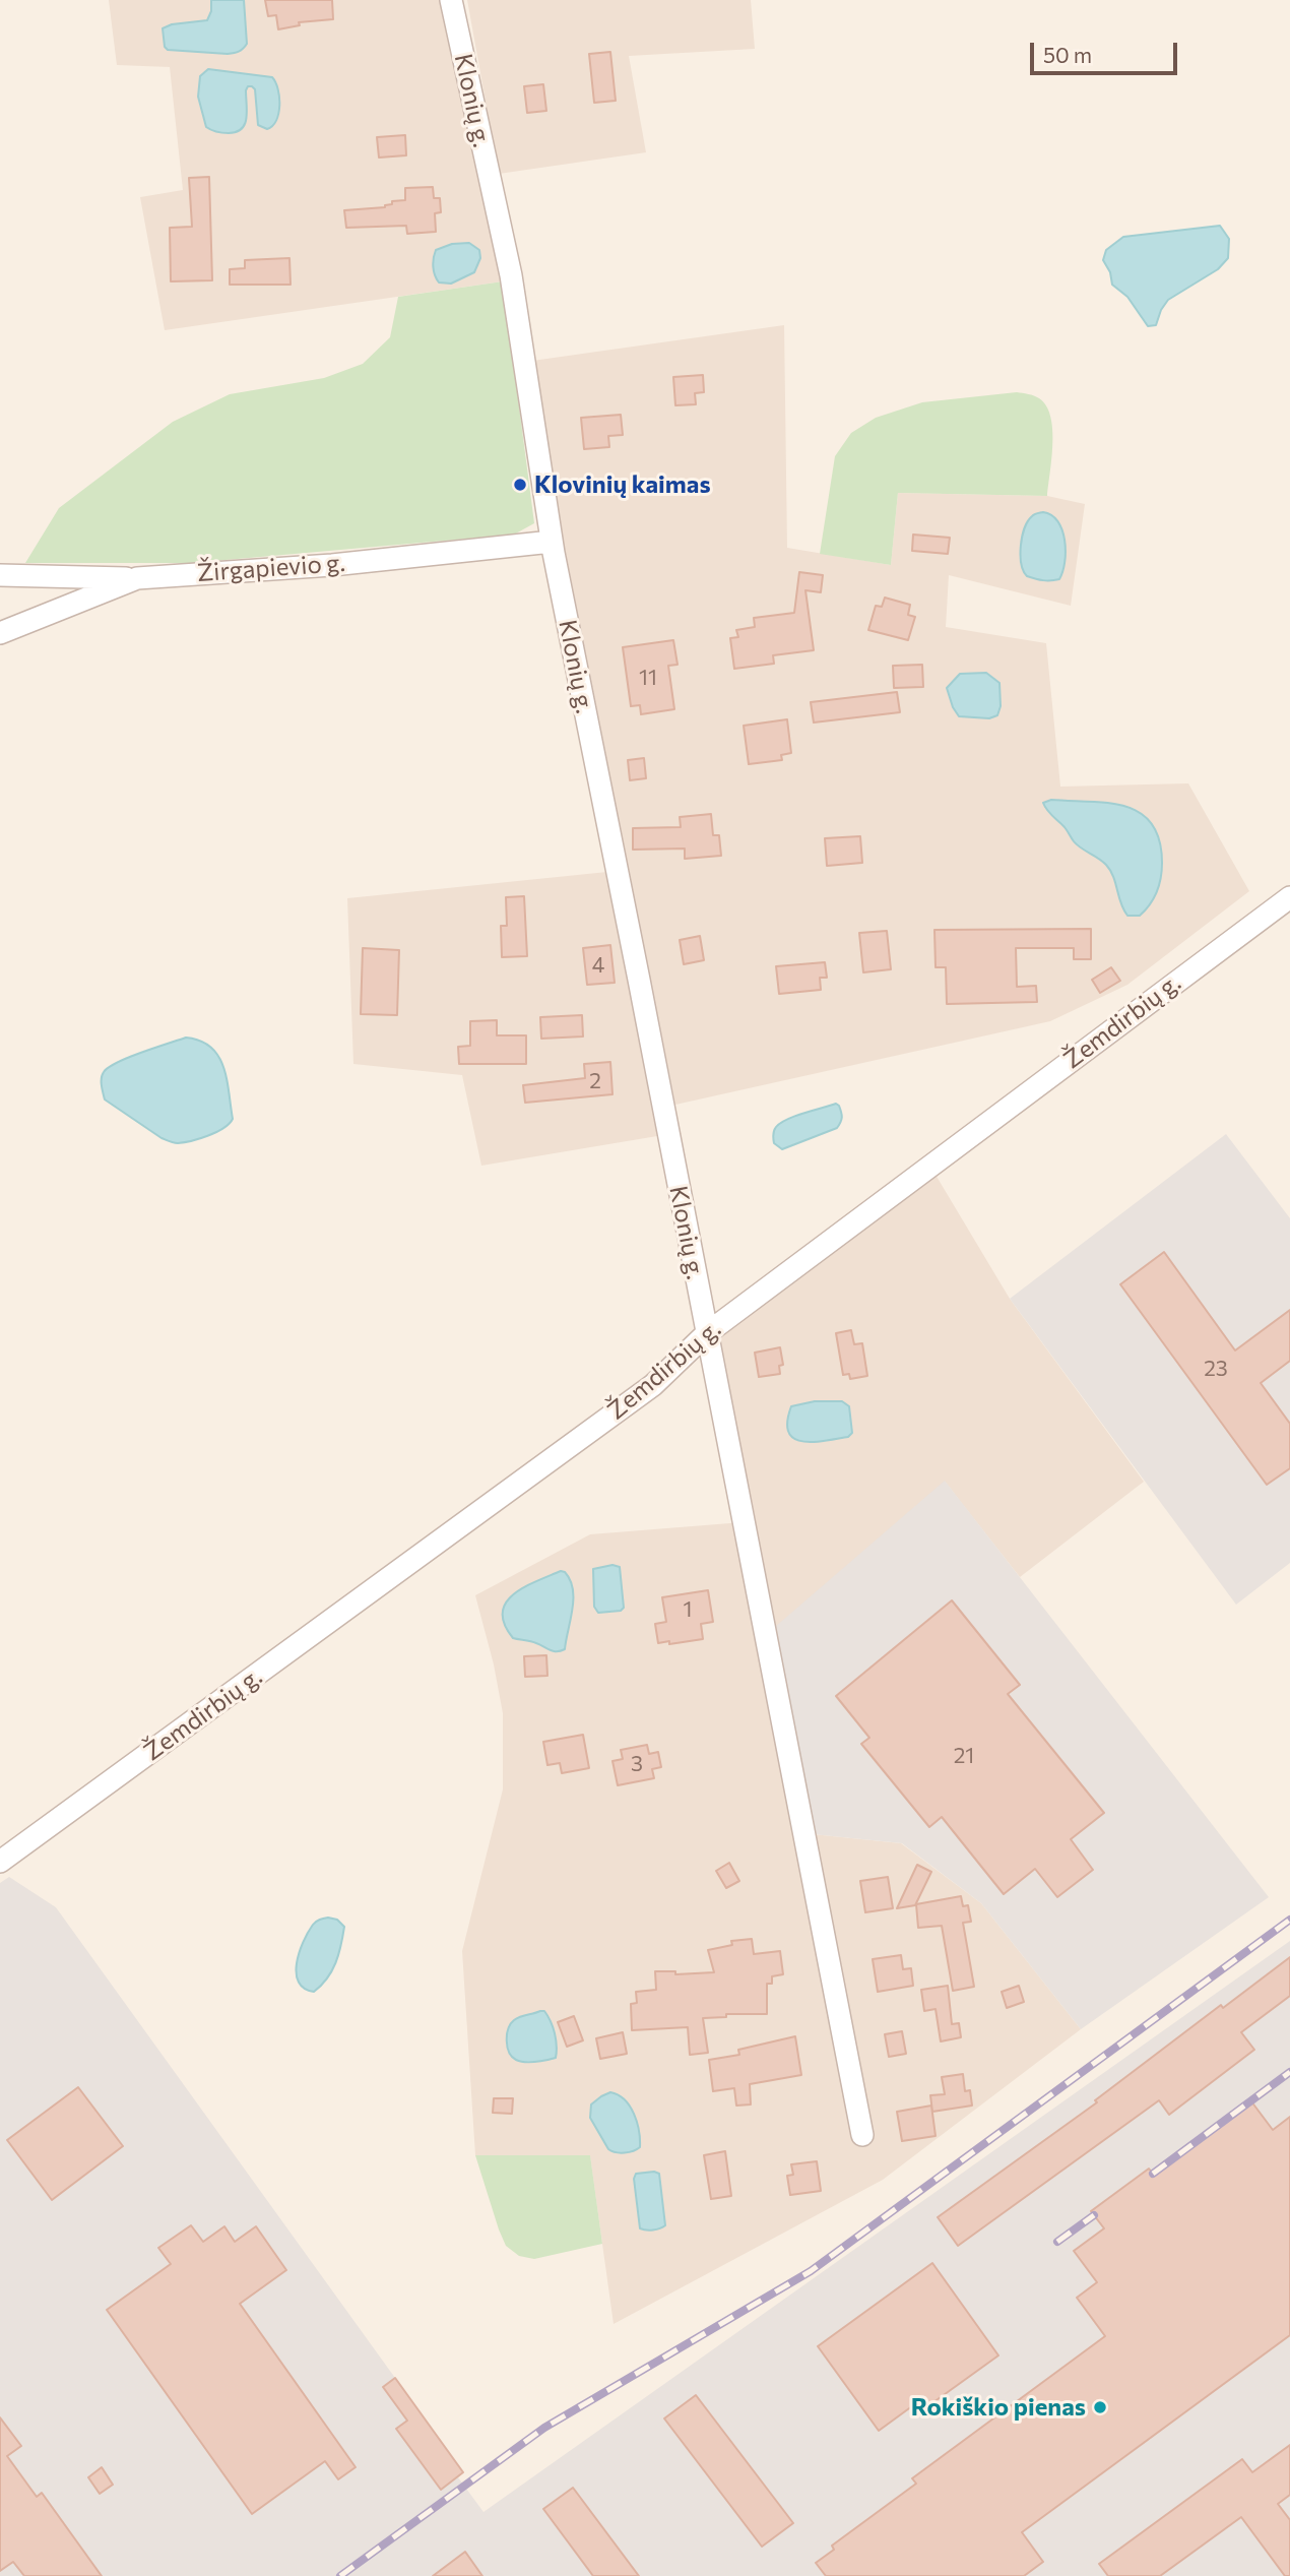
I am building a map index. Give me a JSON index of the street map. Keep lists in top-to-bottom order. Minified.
{"streets":{"street":["Klonių g.","Žirgapievio g.","Žemdirbių g."]},"crossings":[["Klonių g.","Žirgapievio g."],["Klonių g.","Žemdirbių g."]],"places":["Klovinių kaimas","Rokiškio pienas"],"house_numbers":["11","4","2","23","1","21","3"],"scale_bar":"50 m"}
